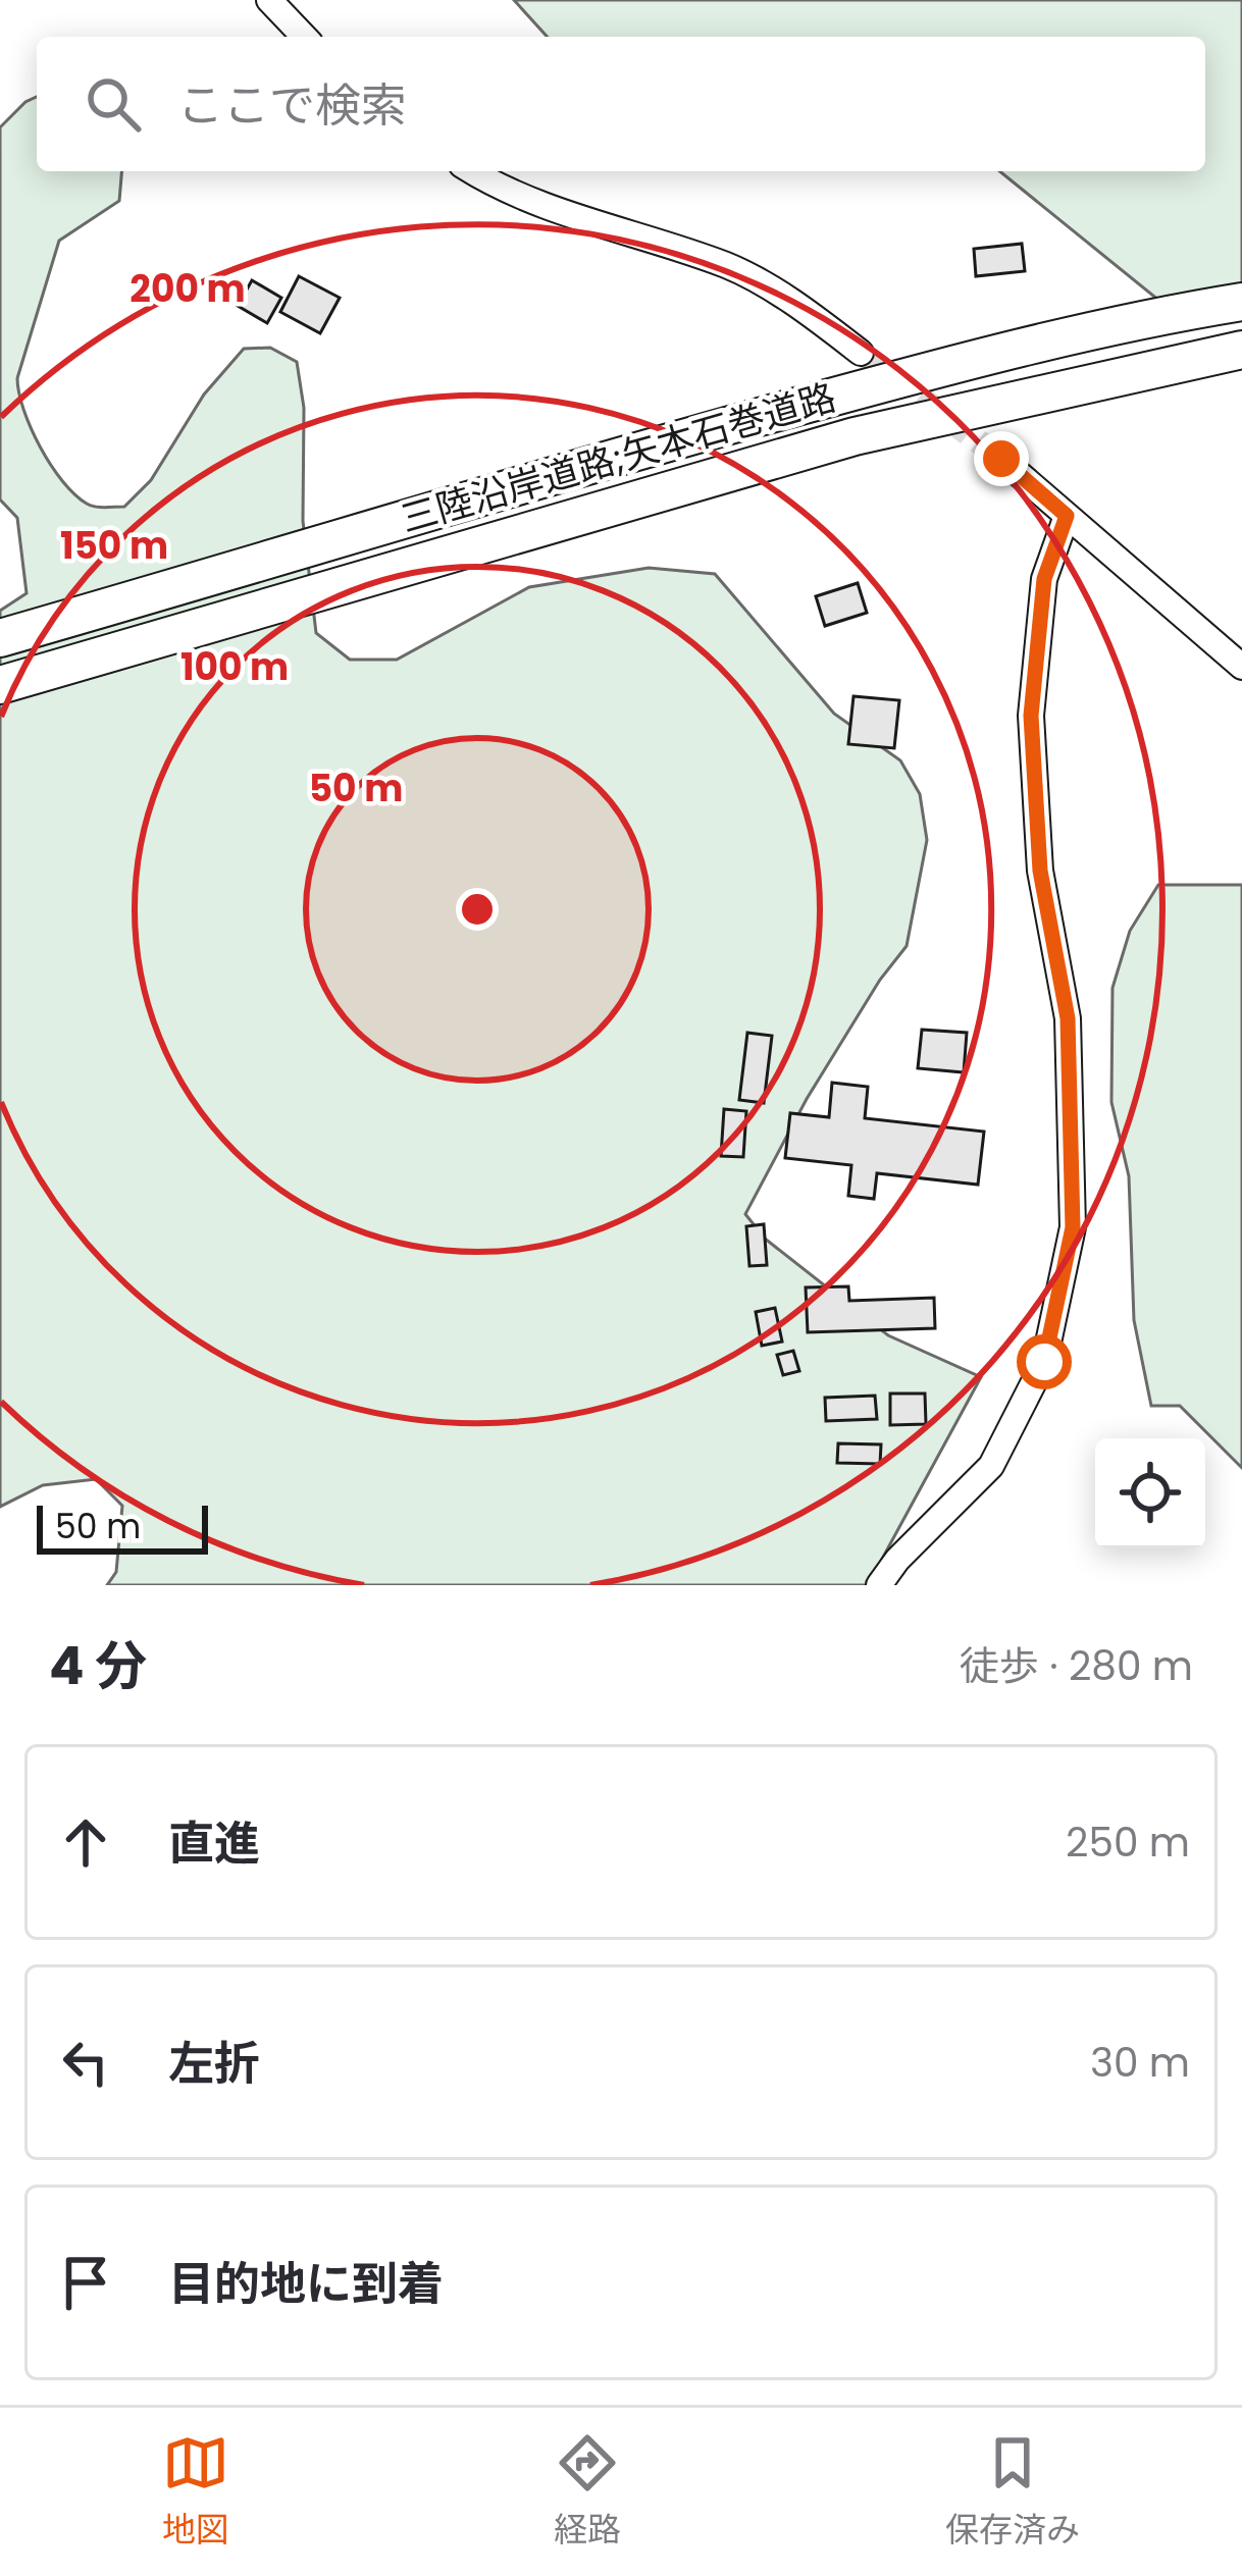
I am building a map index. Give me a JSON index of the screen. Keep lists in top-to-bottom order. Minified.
{"streets":{"highway":["三陸沿岸道路;矢本石巻道路"]},"scale_bar":"50 m","page":{"search":"ここで検索","scale":"50 m","heading":["4 分","徒歩 · 280 m"],"list":[["直進","250 m"],["左折","30 m"],"目的地に到着"],"nav":["地図","経路","保存済み"]},"rings":["200 m","150 m","100 m","50 m"]}
